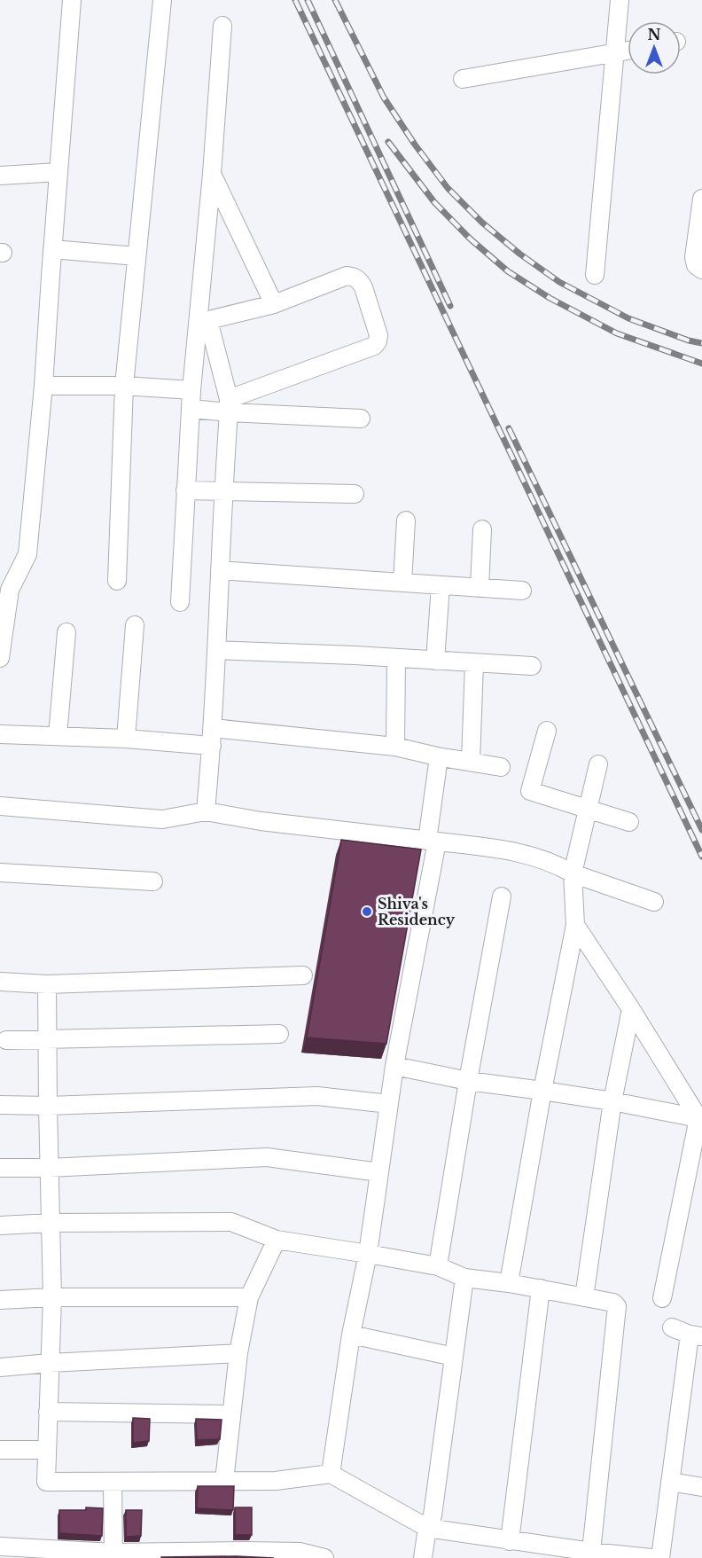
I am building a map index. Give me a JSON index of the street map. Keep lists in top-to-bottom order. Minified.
{"places":["Shiva's Residency"],"north":"top"}
